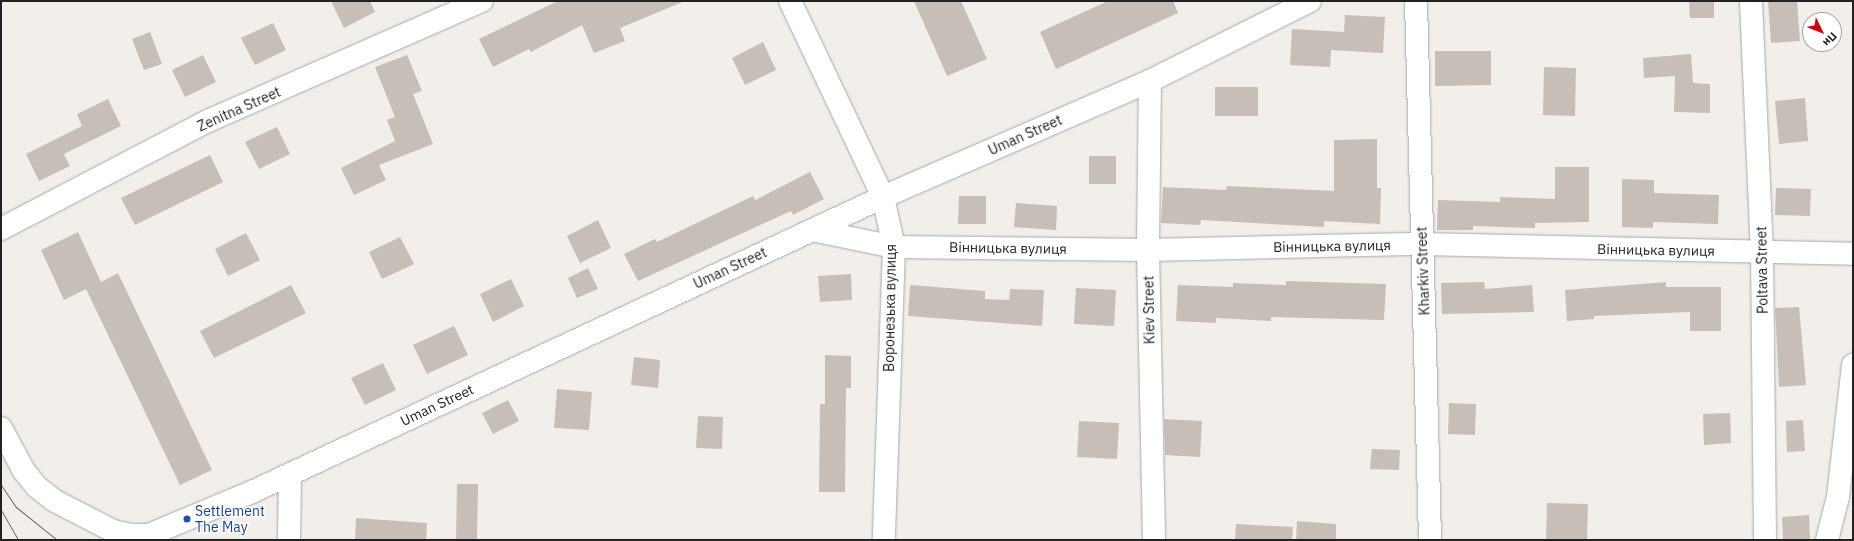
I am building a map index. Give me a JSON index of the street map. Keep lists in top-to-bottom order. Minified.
{"streets":{"street":["Zenitna Street","Uman Street","Вінницька вулиця","Poltava Street","Kharkiv Street","Воронезька вулиця","Kiev Street"]},"crossings":[["Uman Street","Вінницька вулиця"],["Uman Street","Воронезька вулиця"],["Uman Street","Kiev Street"],["Вінницька вулиця","Poltava Street"],["Вінницька вулиця","Kharkiv Street"],["Вінницька вулиця","Воронезька вулиця"],["Вінницька вулиця","Kiev Street"]],"places":["Settlement The May"],"north":"bottom right"}
